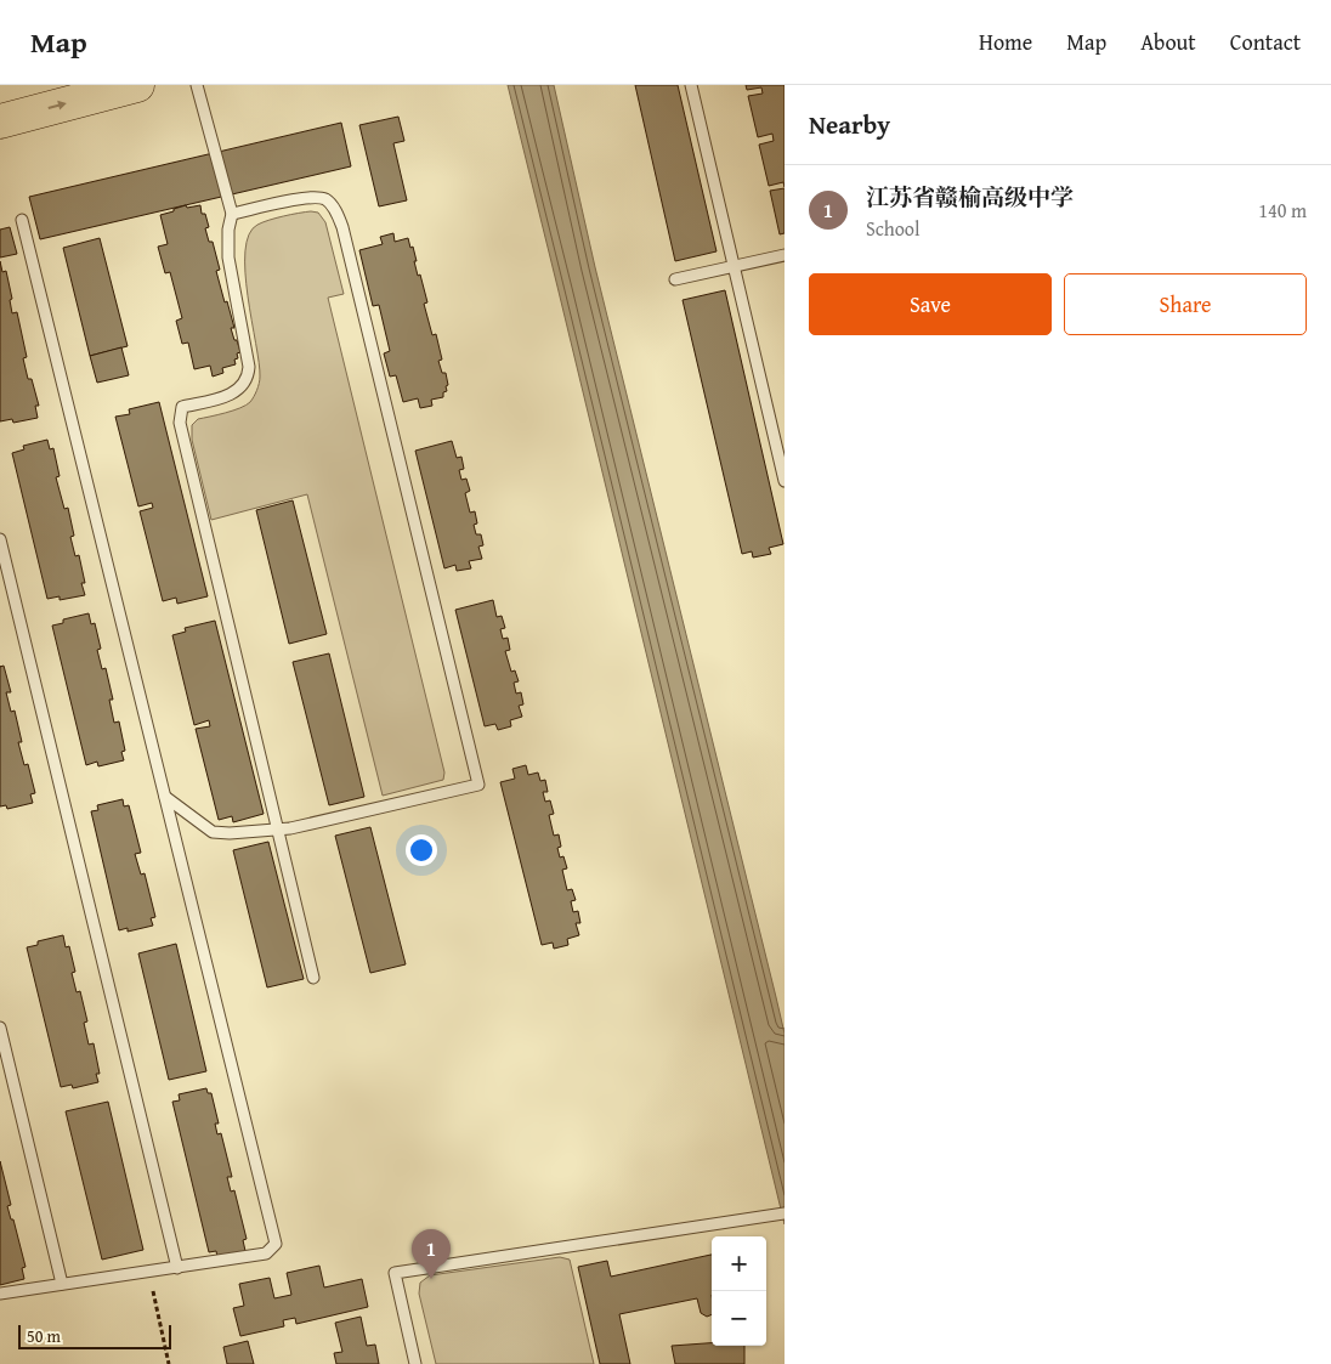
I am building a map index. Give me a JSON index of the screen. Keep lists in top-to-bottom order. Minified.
{"scale_bar":"50 m","page":{"header":"Map","nav":["Home","Map","About","Contact"],"heading":"Nearby","list":[{"mark":"1","name":"江苏省赣榆高级中学","note":"School","value":"140 m"}],"buttons":["Save","Share"],"pins":"1","map_buttons":["+","−"],"scale":"50 m"}}
